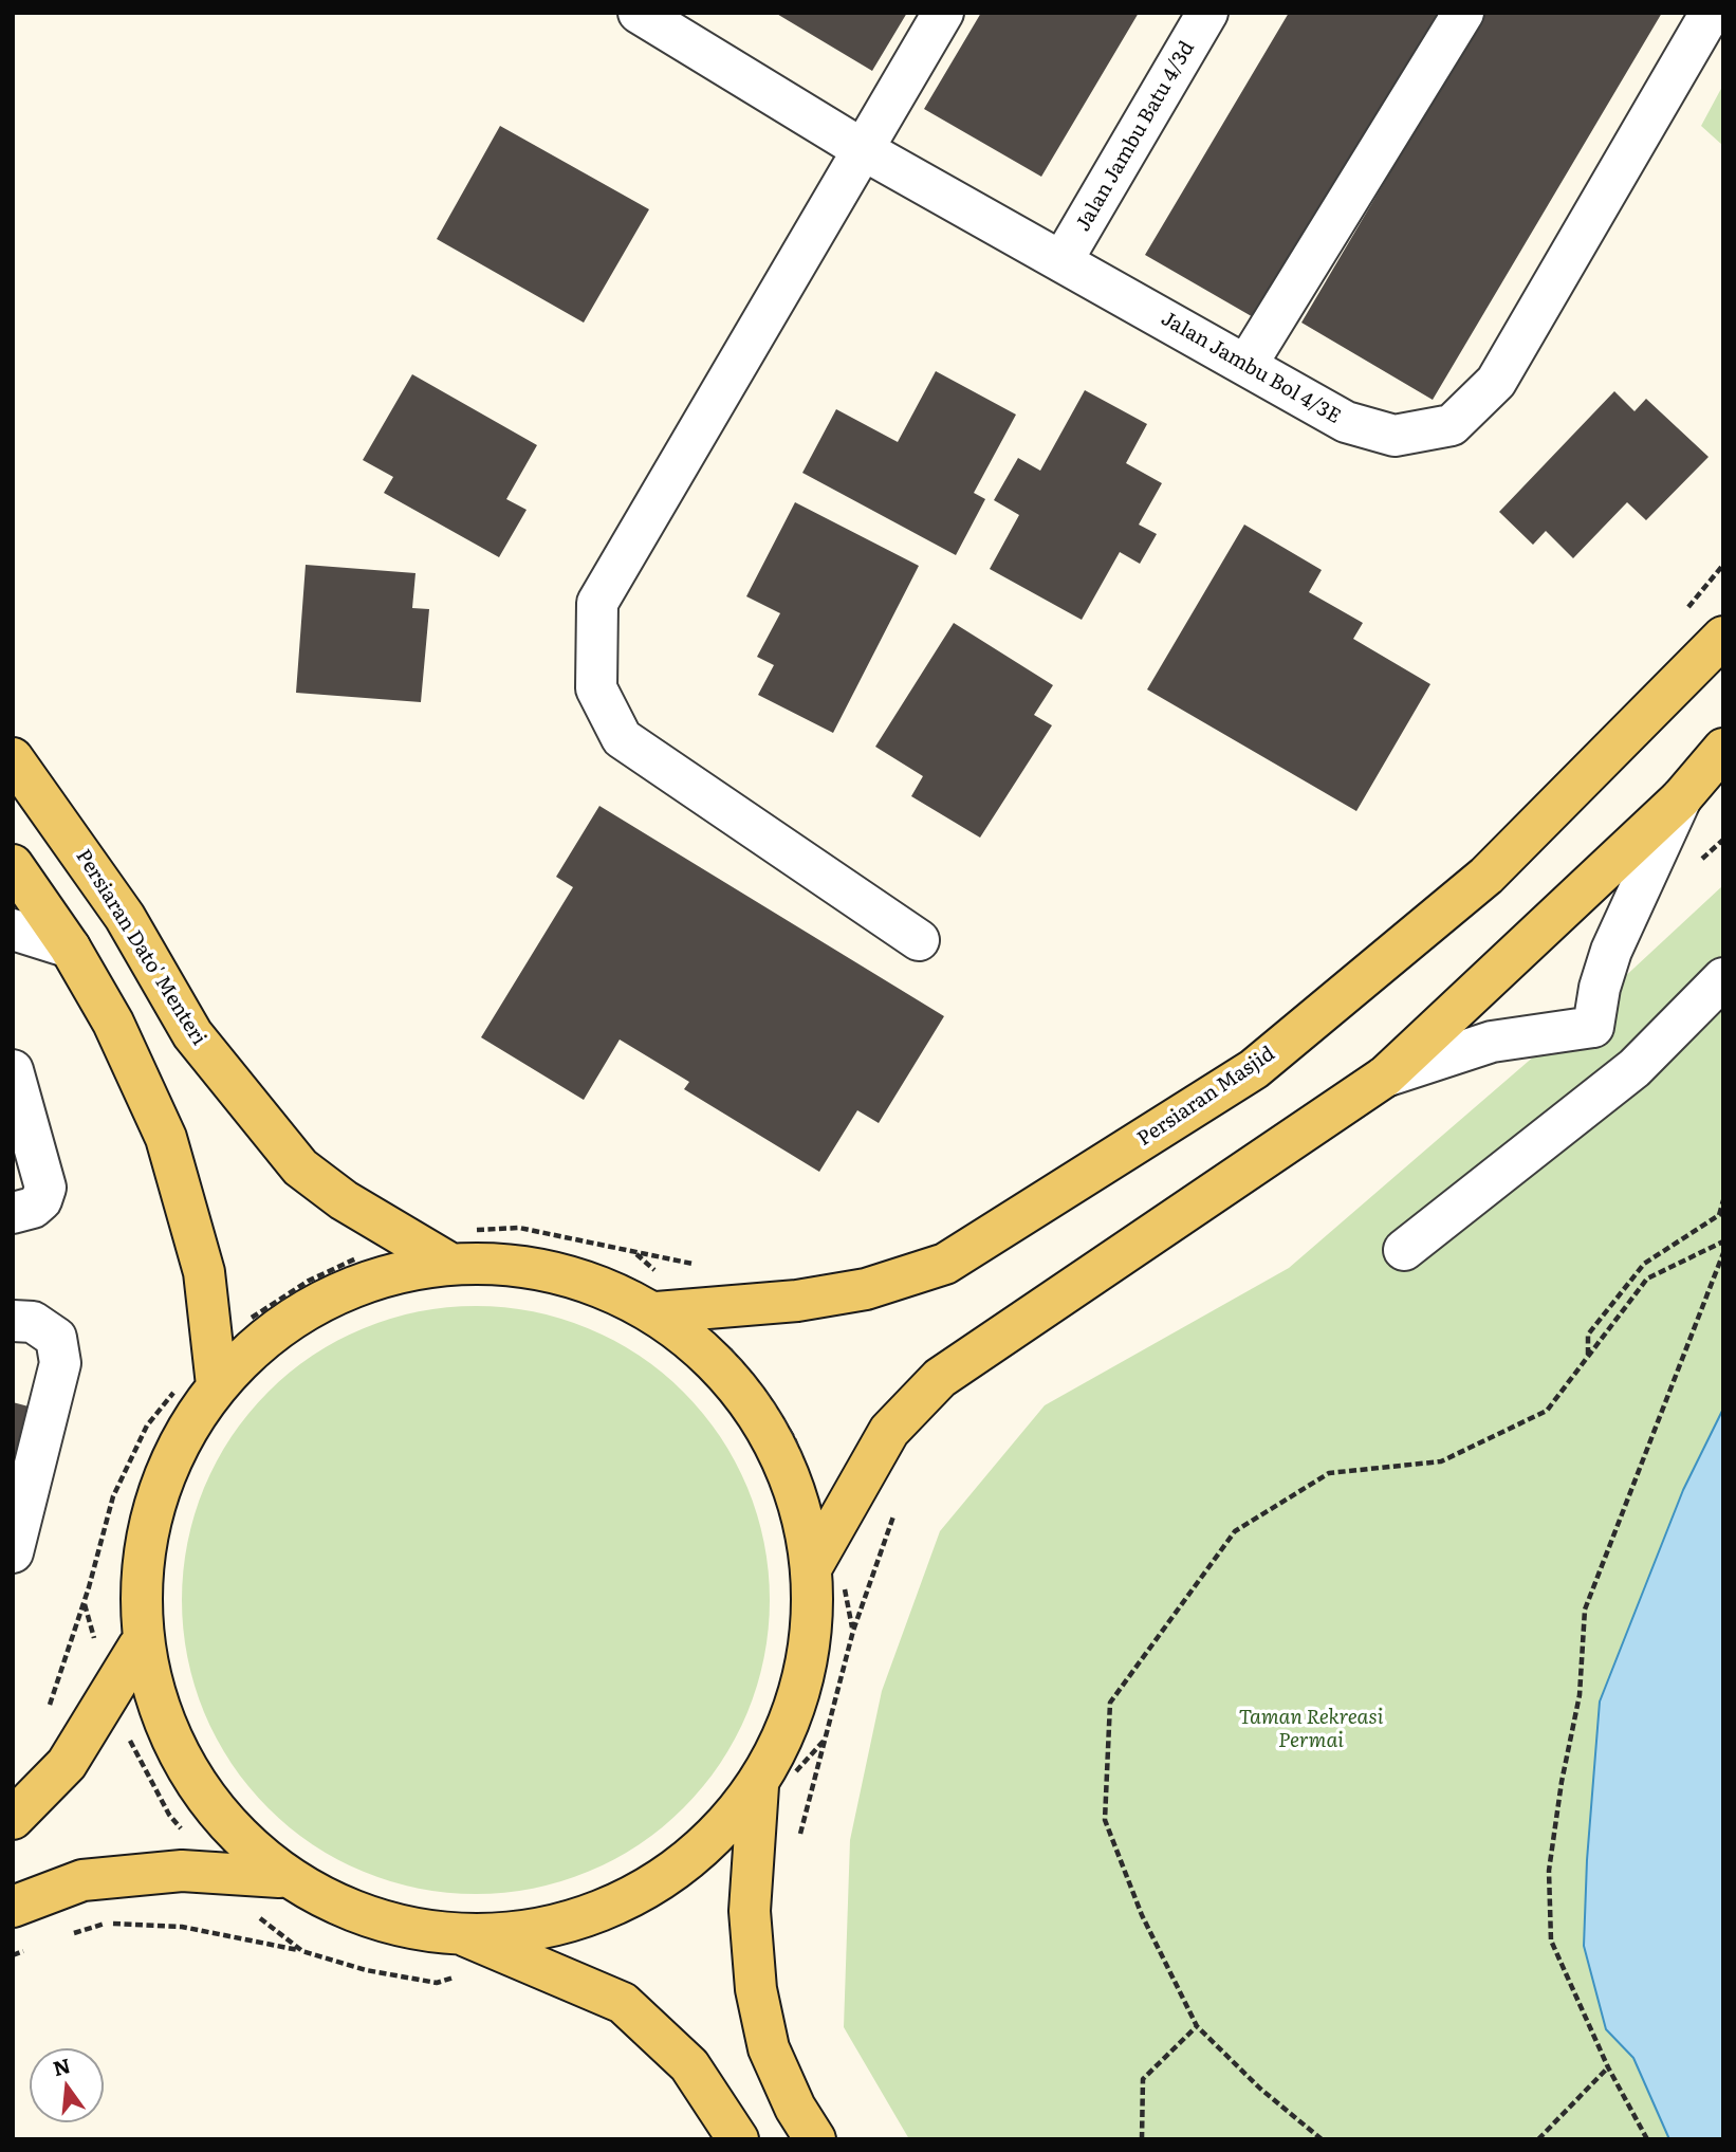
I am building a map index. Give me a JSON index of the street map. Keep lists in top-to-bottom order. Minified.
{"streets":{"main road":["Persiaran Dato' Menteri","Persiaran Masjid"],"street":["Jalan Jambu Batu 4/3d","Jalan Jambu Bol 4/3E"]},"crossings":[["Jalan Jambu Batu 4/3d","Jalan Jambu Bol 4/3E"]],"parks":["Taman Rekreasi Permai"],"north":"top"}
